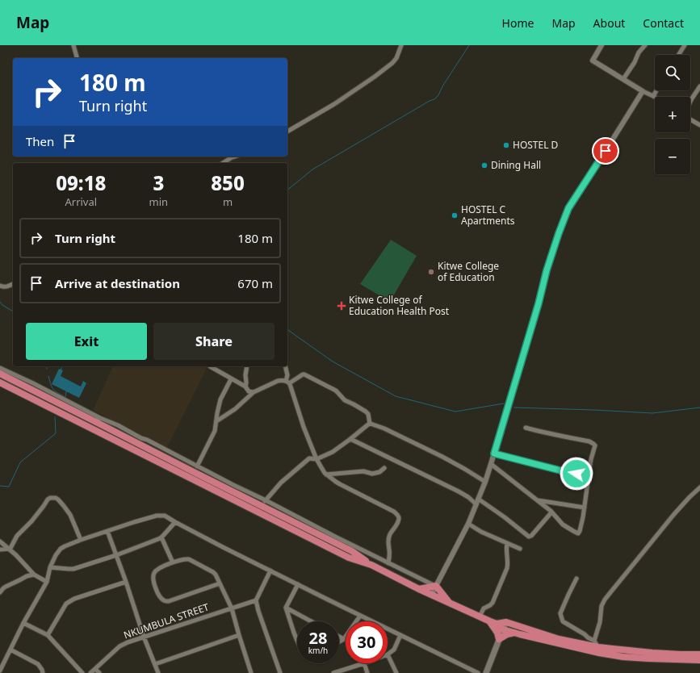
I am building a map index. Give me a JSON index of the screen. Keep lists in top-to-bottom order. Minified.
{"streets":{"street":["NKUMBULA STREET"]},"places":{"other":["HOSTEL D","Dining Hall","HOSTEL C Apartments","Kitwe College of Education"],"health":["Kitwe College of Education Health Post"]},"page":{"header":"Map","nav":["Home","Map","About","Contact"],"map_buttons":["+","−"],"turn":["180 m","Turn right"],"then":"Then","eta":["09:18","Arrival","3","min","850","m"],"list":[{"name":"Turn right","value":"180 m"},{"name":"Arrive at destination","value":"670 m"}],"buttons":["Exit","Share"],"speed":"28 km/h","limit":"30"}}
